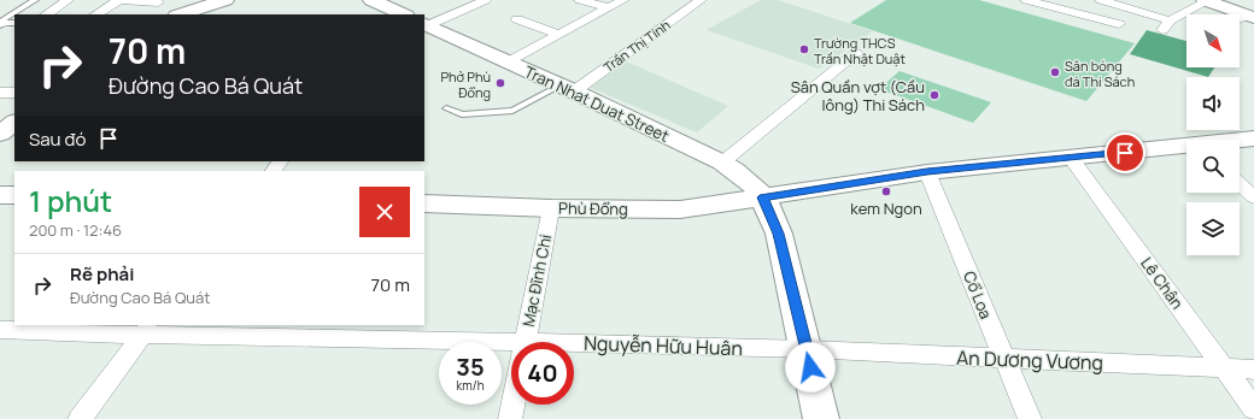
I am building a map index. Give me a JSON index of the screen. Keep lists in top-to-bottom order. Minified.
{"streets":{"street":["Trần Thị Tính","Tran Nhat Duat Street","Phù Đổng","Mạc Đĩnh Chi","Lê Chân","Cổ Loa","Nguyễn Hữu Huân","An Dương Vương"]},"crossings":[["Trần Thị Tính","Tran Nhat Duat Street"],["Tran Nhat Duat Street","Phù Đổng"],["Tran Nhat Duat Street","Nguyễn Hữu Huân"],["Tran Nhat Duat Street","An Dương Vương"],["Phù Đổng","Mạc Đĩnh Chi"],["Phù Đổng","Lê Chân"],["Phù Đổng","Cổ Loa"],["Lê Chân","An Dương Vương"],["Cổ Loa","An Dương Vương"],["Nguyễn Hữu Huân","An Dương Vương"]],"places":["Trường THCS Trần Nhật Duật","Sân bóng đá Thi Sách","Phở Phù Đổng","Sân Quần vợt (Cầu lông) Thi Sách","kem Ngon"],"north":"bottom right","page":{"turn":["70 m","Đường Cao Bá Quát"],"then":"Sau đó","heading":["1 phút","200 m · 12:46"],"list":[{"name":"Rẽ phải","note":"Đường Cao Bá Quát","value":"70 m"}],"speed":"35 km/h","limit":"40"}}
